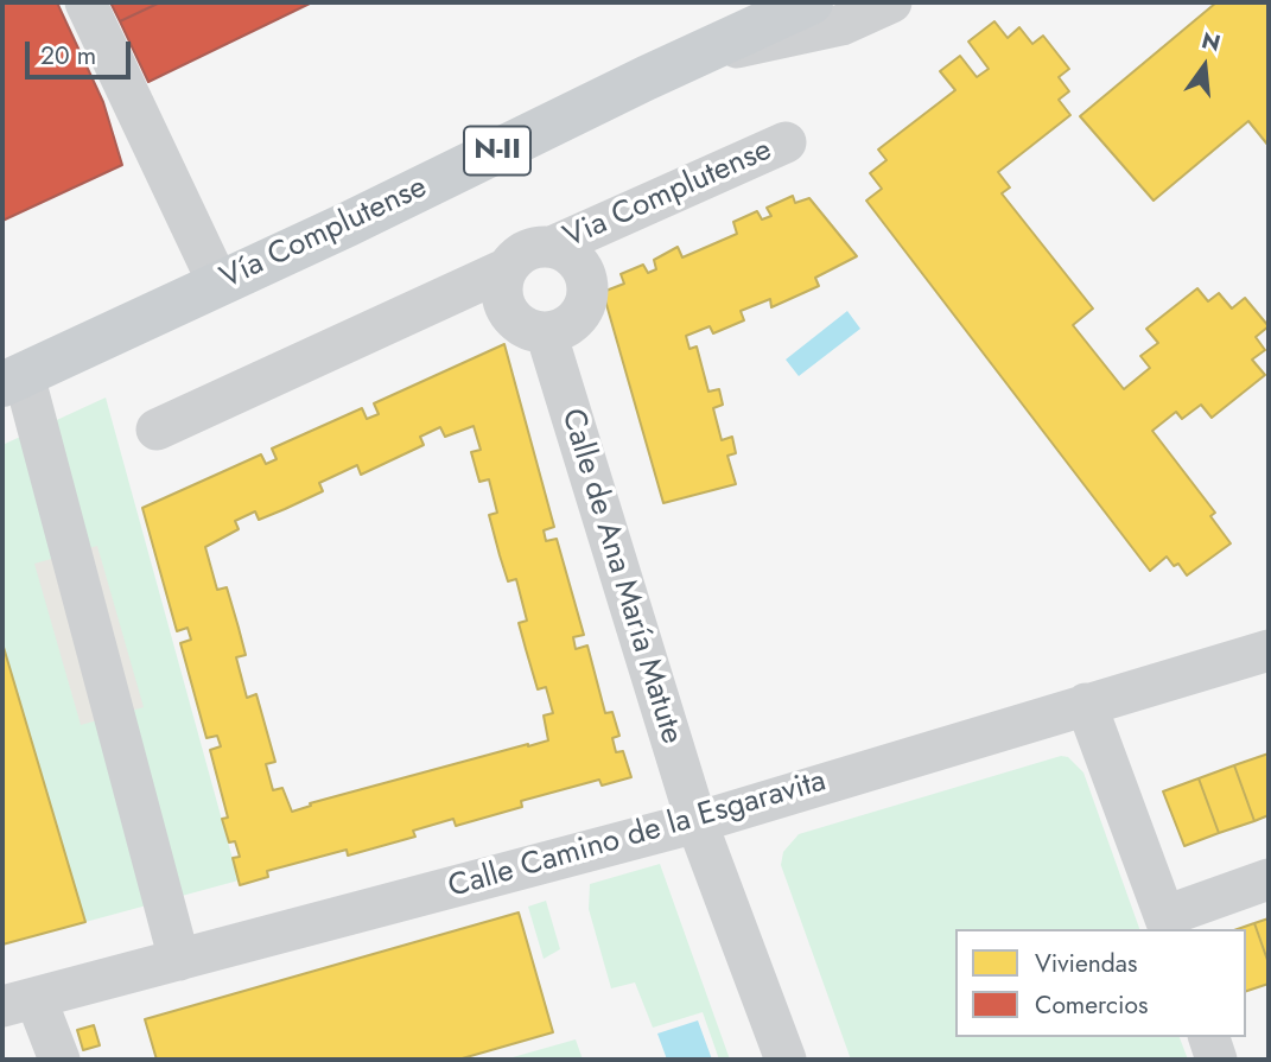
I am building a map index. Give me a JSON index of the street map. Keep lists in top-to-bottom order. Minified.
{"streets":{"main road":["N-II","Vía Complutense"],"street":["Via Complutense","Calle de Ana María Matute","Calle Camino de la Esgaravita"]},"crossings":[["Via Complutense","Calle de Ana María Matute"],["Calle de Ana María Matute","Calle Camino de la Esgaravita"]],"legend":["Viviendas","Comercios"],"scale_bar":"20 m","north":"top"}
